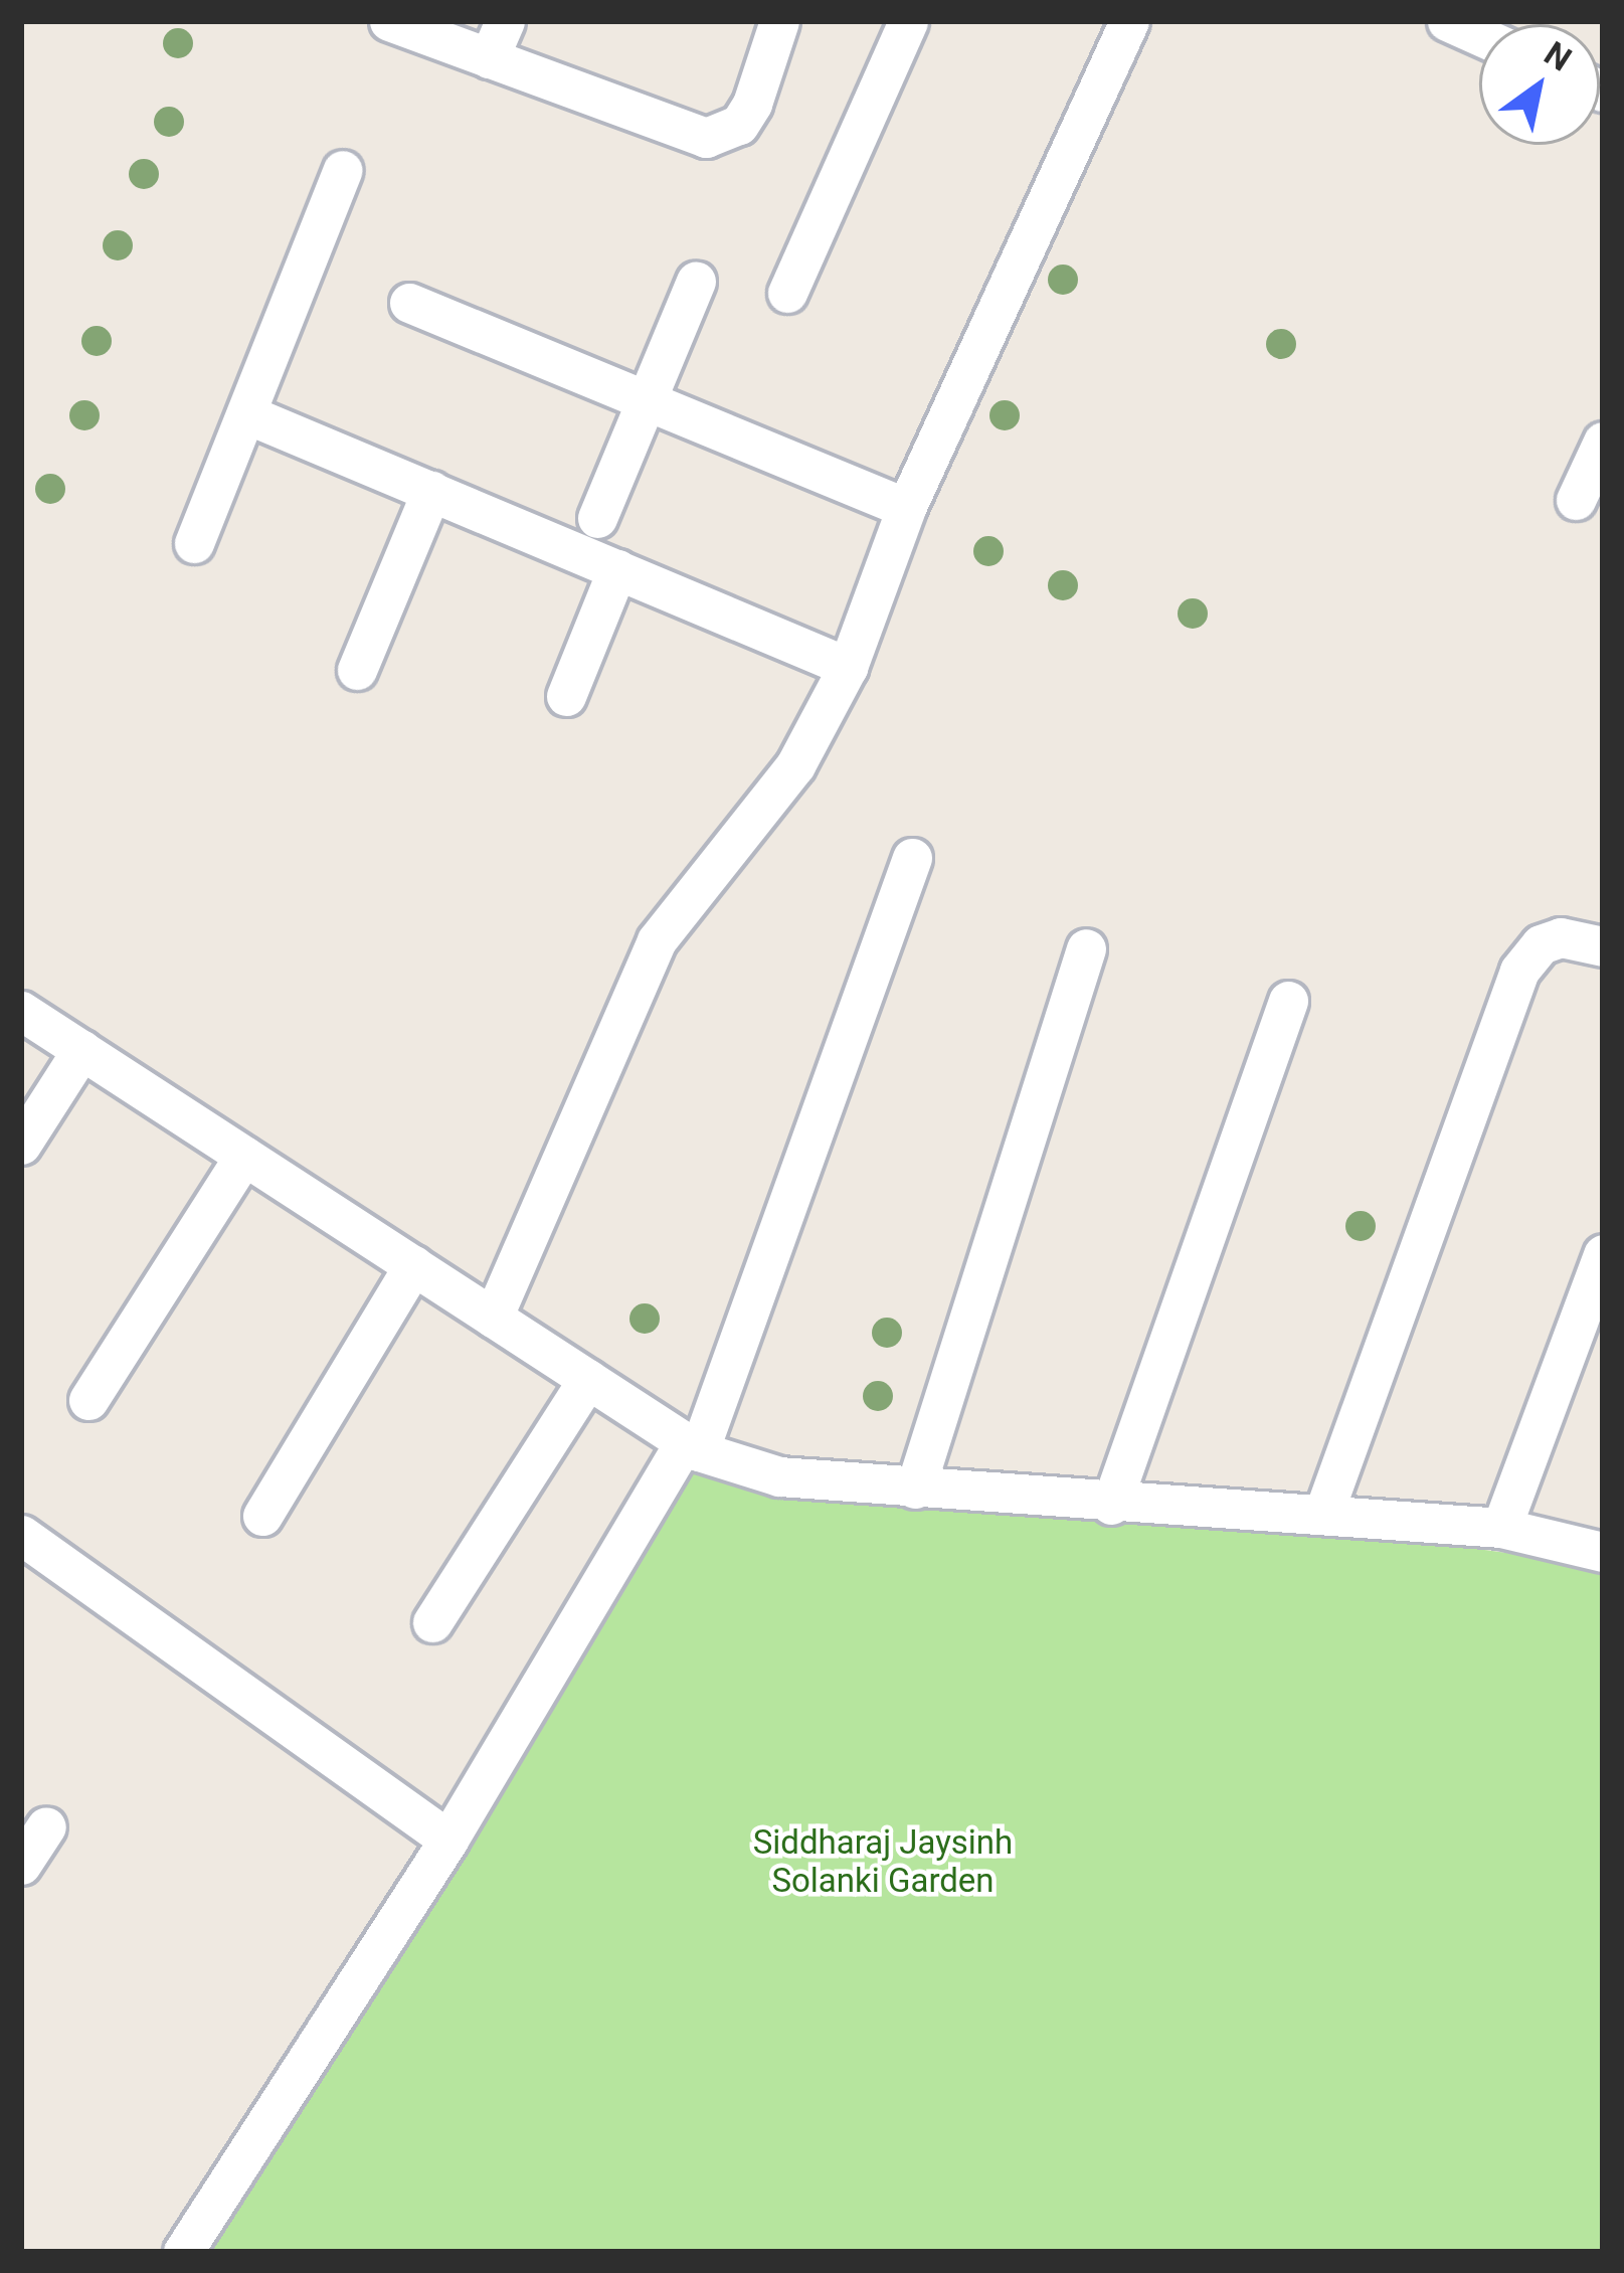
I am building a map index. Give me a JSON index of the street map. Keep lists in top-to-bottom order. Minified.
{"parks":["Siddharaj Jaysinh Solanki Garden"],"north":"top right"}
